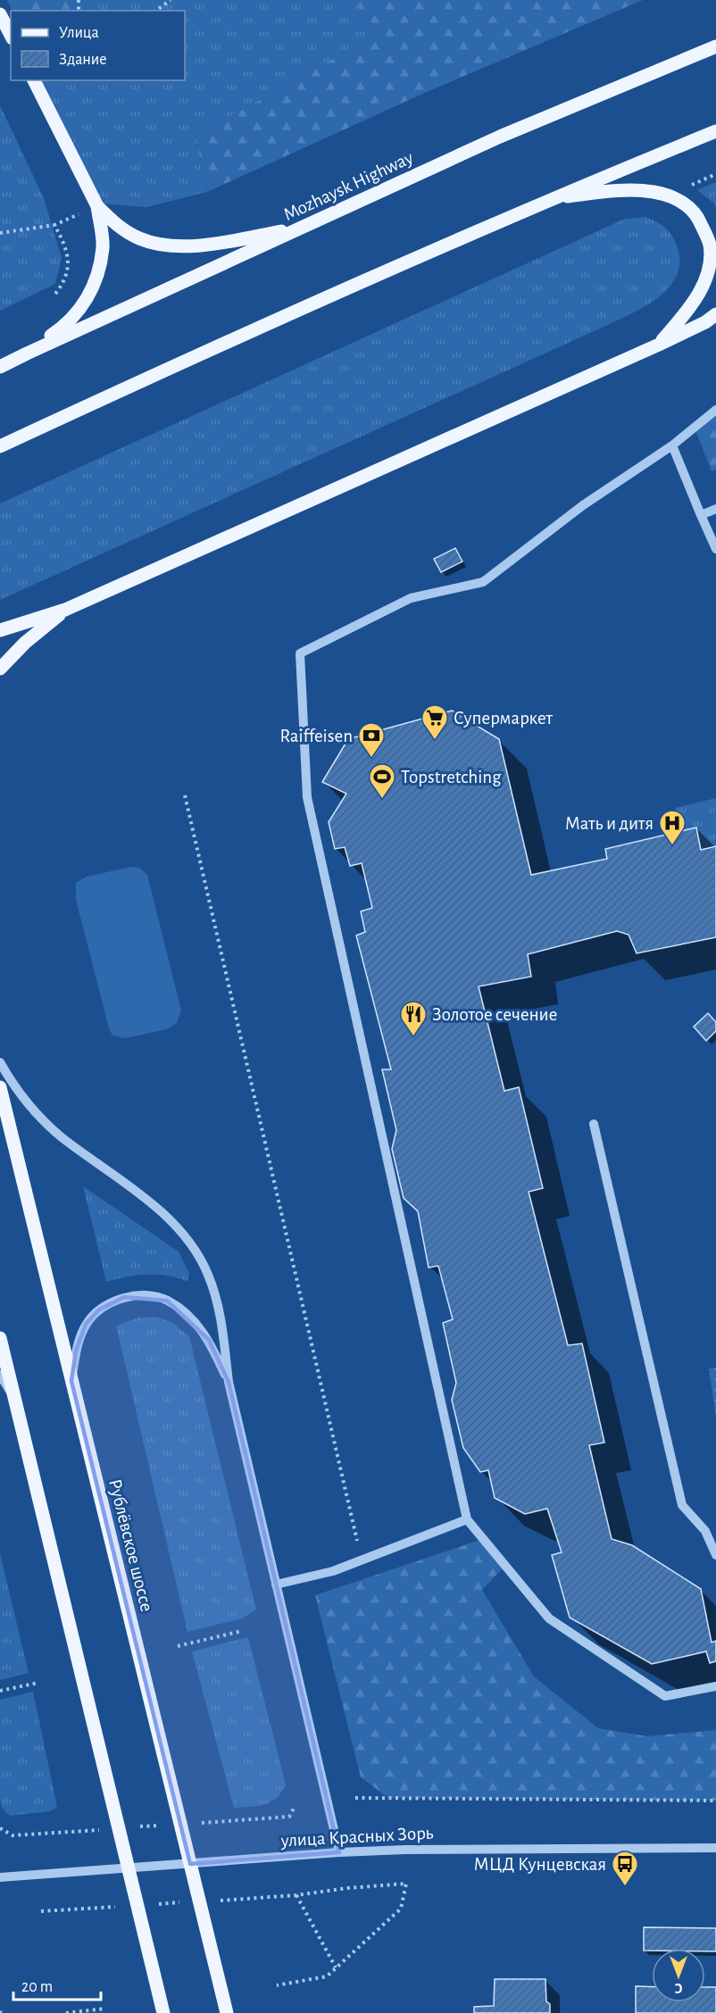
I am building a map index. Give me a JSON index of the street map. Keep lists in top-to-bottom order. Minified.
{"streets":{"main road":["Mozhaysk Highway","Рублёвское шоссе"],"street":["улица Красных Зорь"]},"places":{"supermarket":["Супермаркет"],"bank":["Raiffeisen"],"sports":["Topstretching"],"hospital":["Мать и дитя"],"restaurant":["Золотое сечение"],"bus stop":["МЦД Кунцевская"]},"legend":["Улица","Здание"],"scale_bar":"20 m","north":"bottom"}
